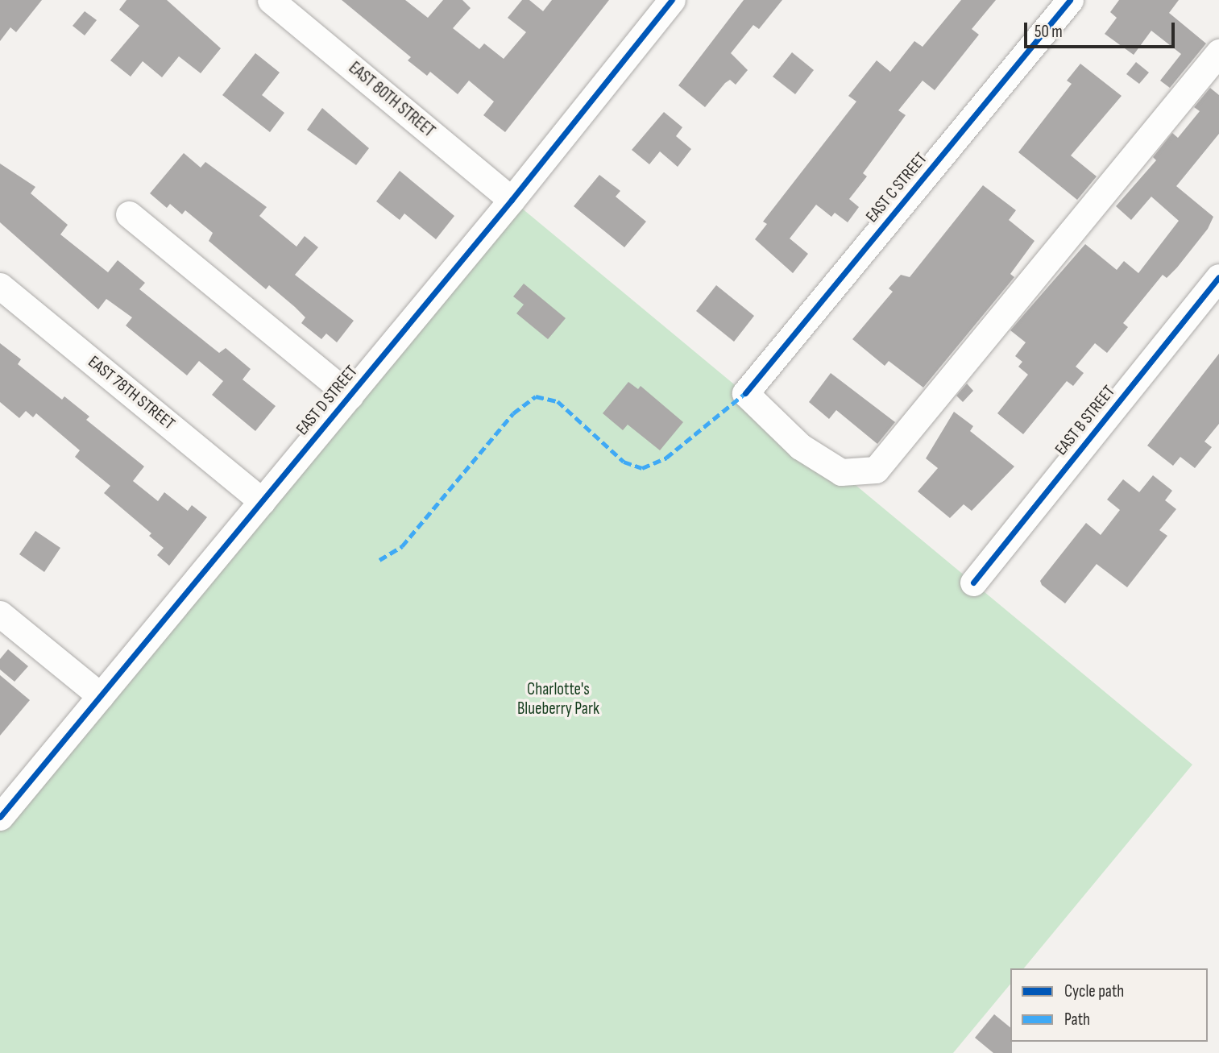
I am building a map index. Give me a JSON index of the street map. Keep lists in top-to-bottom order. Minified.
{"streets":{"street":["EAST 80TH STREET","EAST C STREET","EAST 78TH STREET","EAST D STREET","EAST B STREET"]},"crossings":[["EAST 80TH STREET","EAST D STREET"],["EAST 78TH STREET","EAST D STREET"]],"parks":["Charlotte's Blueberry Park"],"legend":["Cycle path","Path"],"scale_bar":"50 m"}
